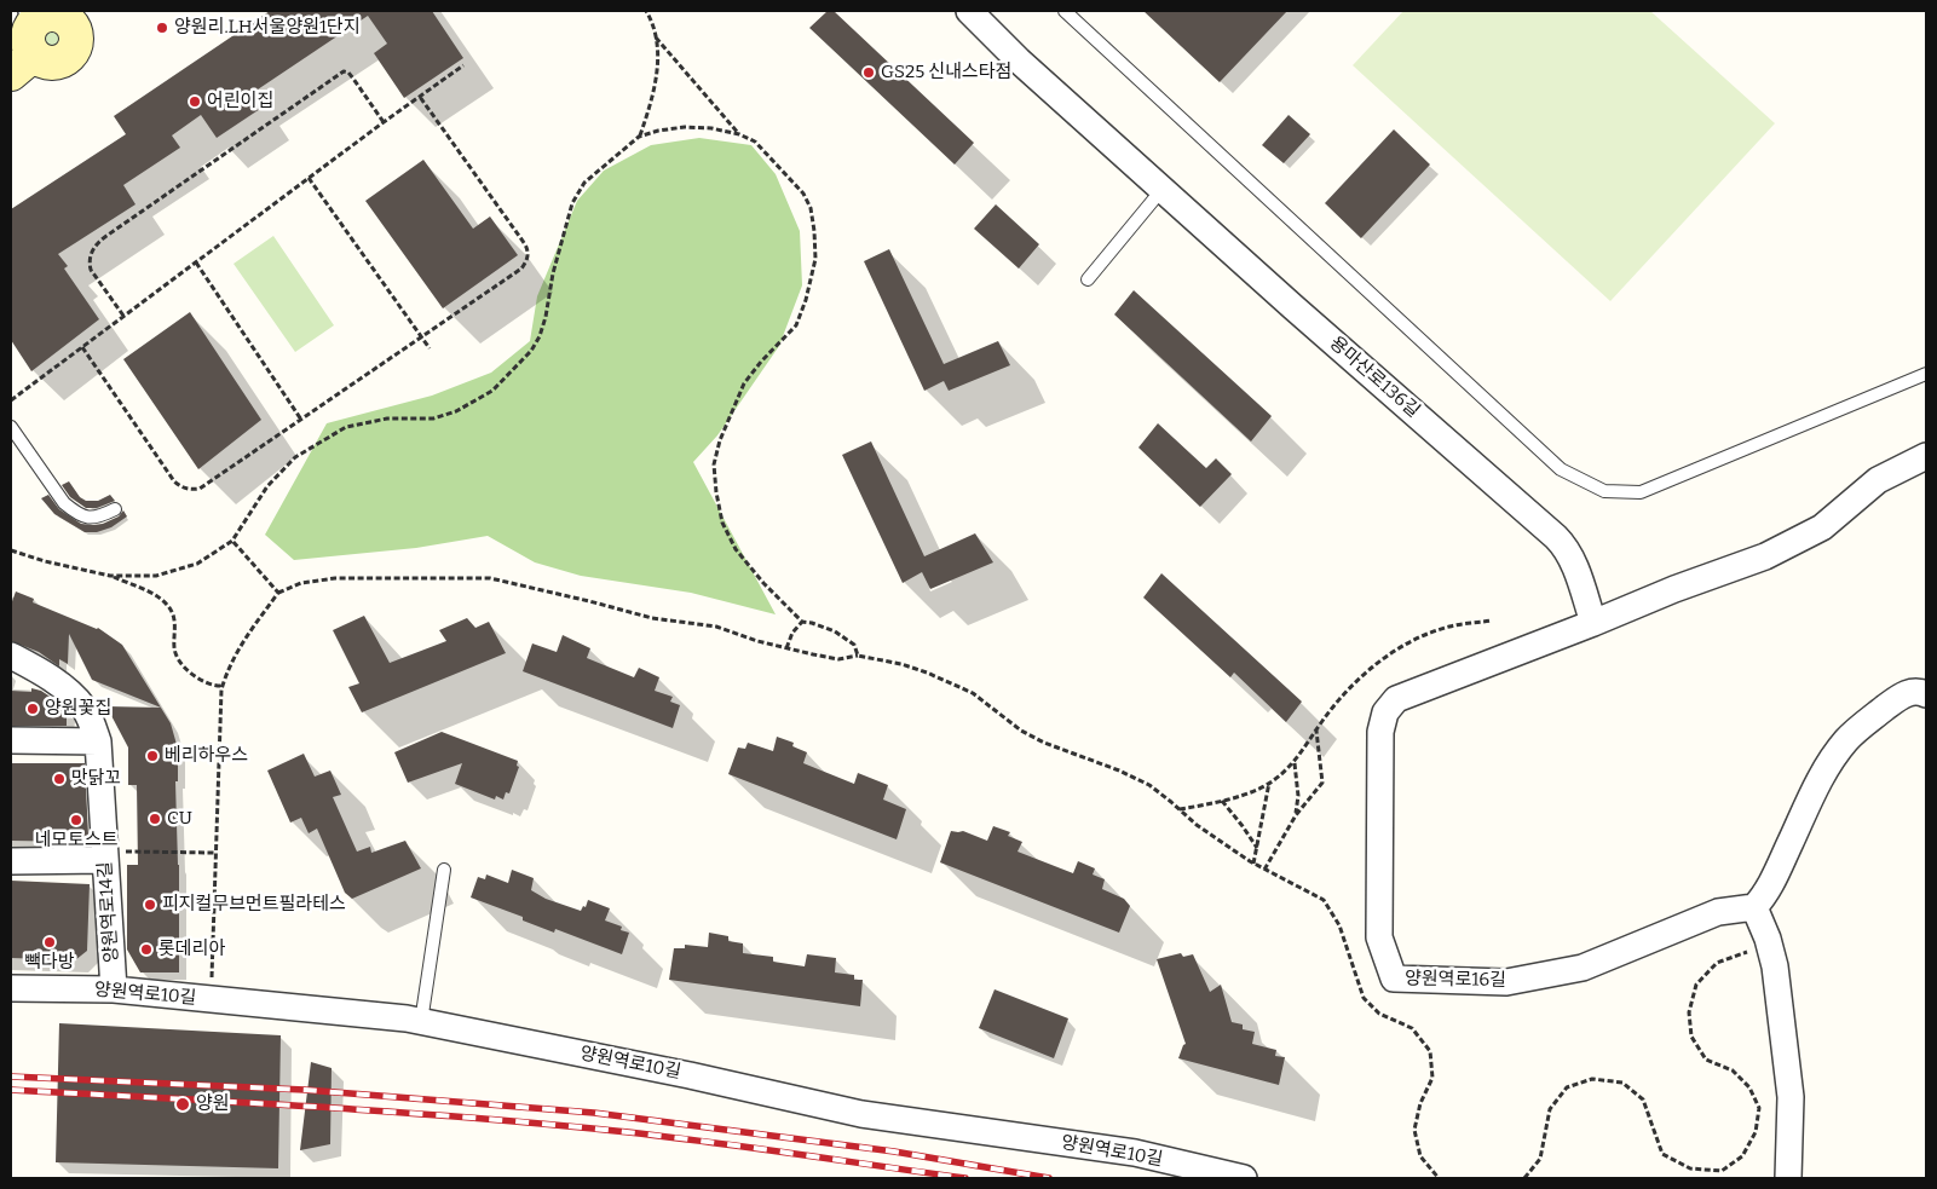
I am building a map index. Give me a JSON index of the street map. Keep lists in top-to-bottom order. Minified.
{"streets":{"street":["용마산로136길","양원역로14길","양원역로16길","양원역로10길"]},"crossings":[["용마산로136길","양원역로16길"],["양원역로14길","양원역로10길"]],"places":["양원리.LH서울양원1단지","GS25 신내스타점","어린이집","양원꽃집","베리하우스","맛닭꼬","CU","네모토스트","피지컬무브먼트필라테스","빽다방","롯데리아","양원"]}
